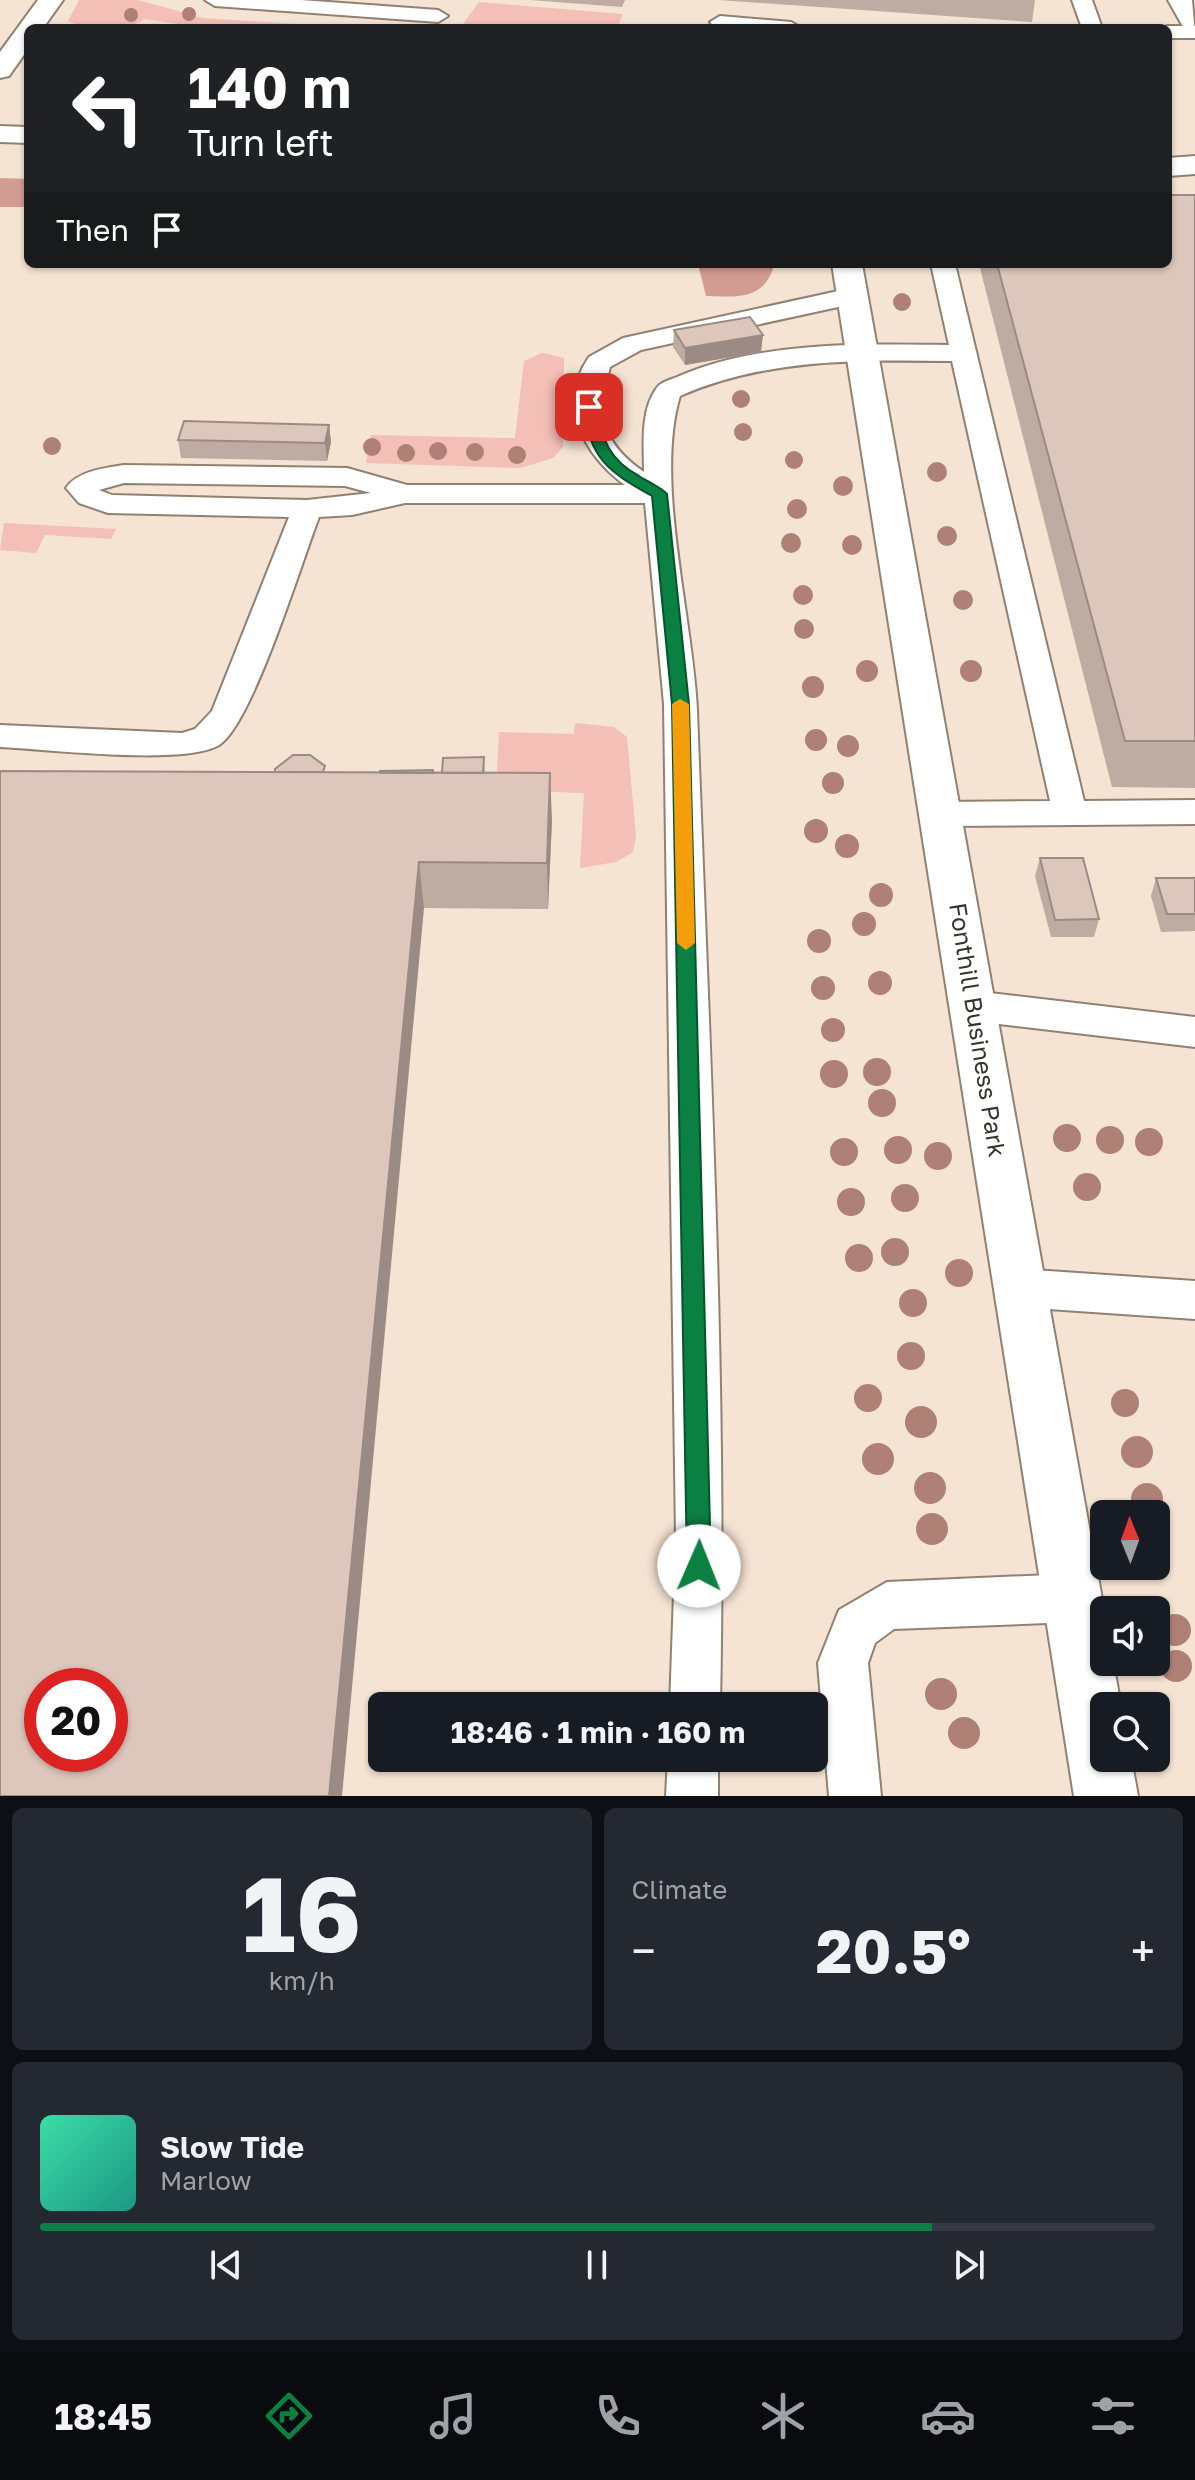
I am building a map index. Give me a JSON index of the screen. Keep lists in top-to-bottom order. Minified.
{"streets":{"street":["Fonthill Business Park"]},"north":"top","page":{"turn":["140 m","Turn left"],"then":"Then","limit":"20","trip":"18:46 · 1 min · 160 m","tile":[["16","km/h"],"Climate"],"heat":["−","20.5°","+"],"song":["Slow Tide","Marlow"],"tabs":"18:45"}}
